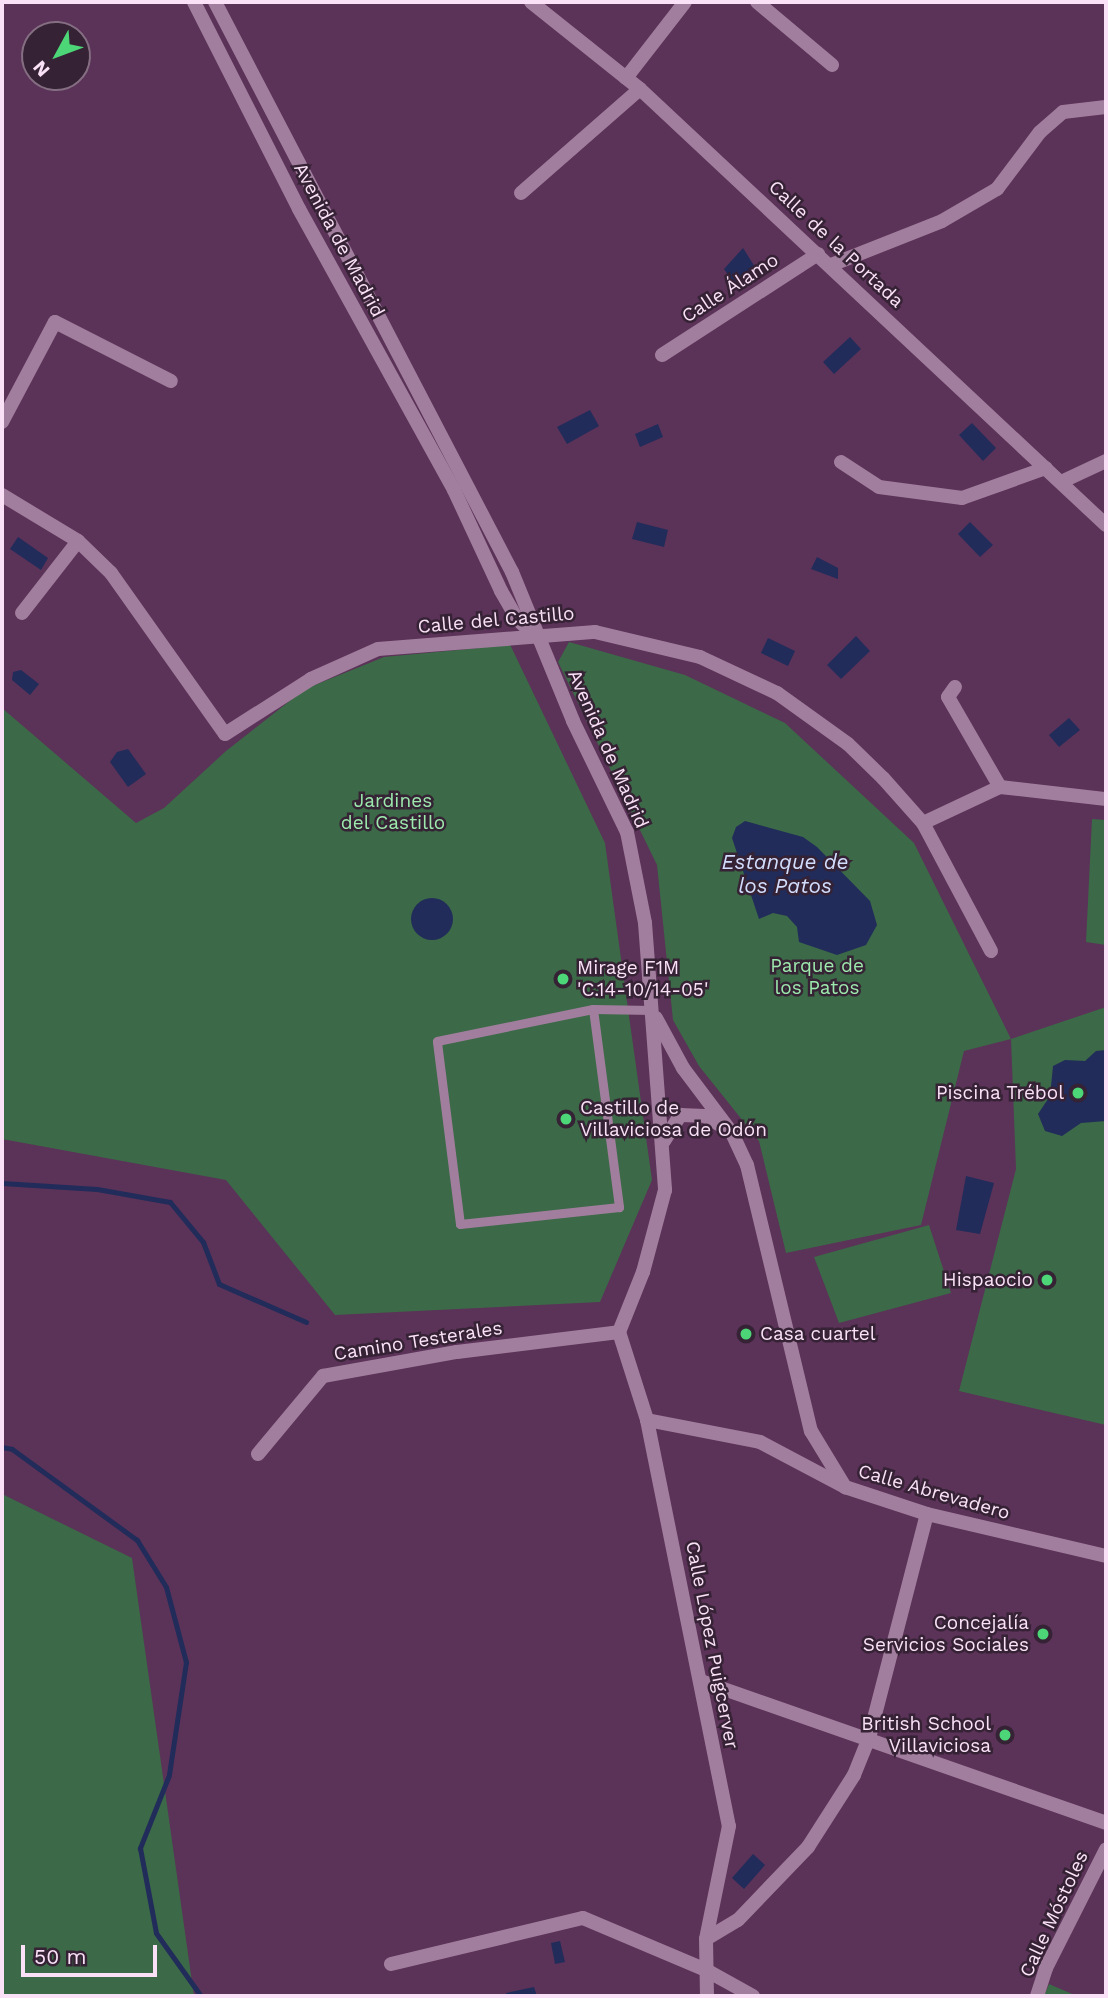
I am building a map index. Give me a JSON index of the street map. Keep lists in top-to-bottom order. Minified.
{"streets":{"street":["Avenida de Madrid","Calle de la Portada","Calle Álamo","Calle del Castillo","Camino Testerales","Calle Abrevadero","Calle López Puigcerver","Calle Móstoles"]},"crossings":[["Avenida de Madrid","Calle del Castillo"],["Avenida de Madrid","Camino Testerales"],["Avenida de Madrid","Calle López Puigcerver"],["Calle de la Portada","Calle Álamo"],["Camino Testerales","Calle López Puigcerver"],["Calle Abrevadero","Calle López Puigcerver"]],"water":["Estanque de los Patos"],"parks":["Jardines del Castillo","Parque de los Patos"],"places":["Mirage F1M 'C.14-10/14-05'","Piscina Trébol","Castillo de Villaviciosa de Odón","Hispaocio","Casa cuartel","Concejalía Servicios Sociales","British School Villaviciosa"],"scale_bar":"50 m","north":"bottom left"}
